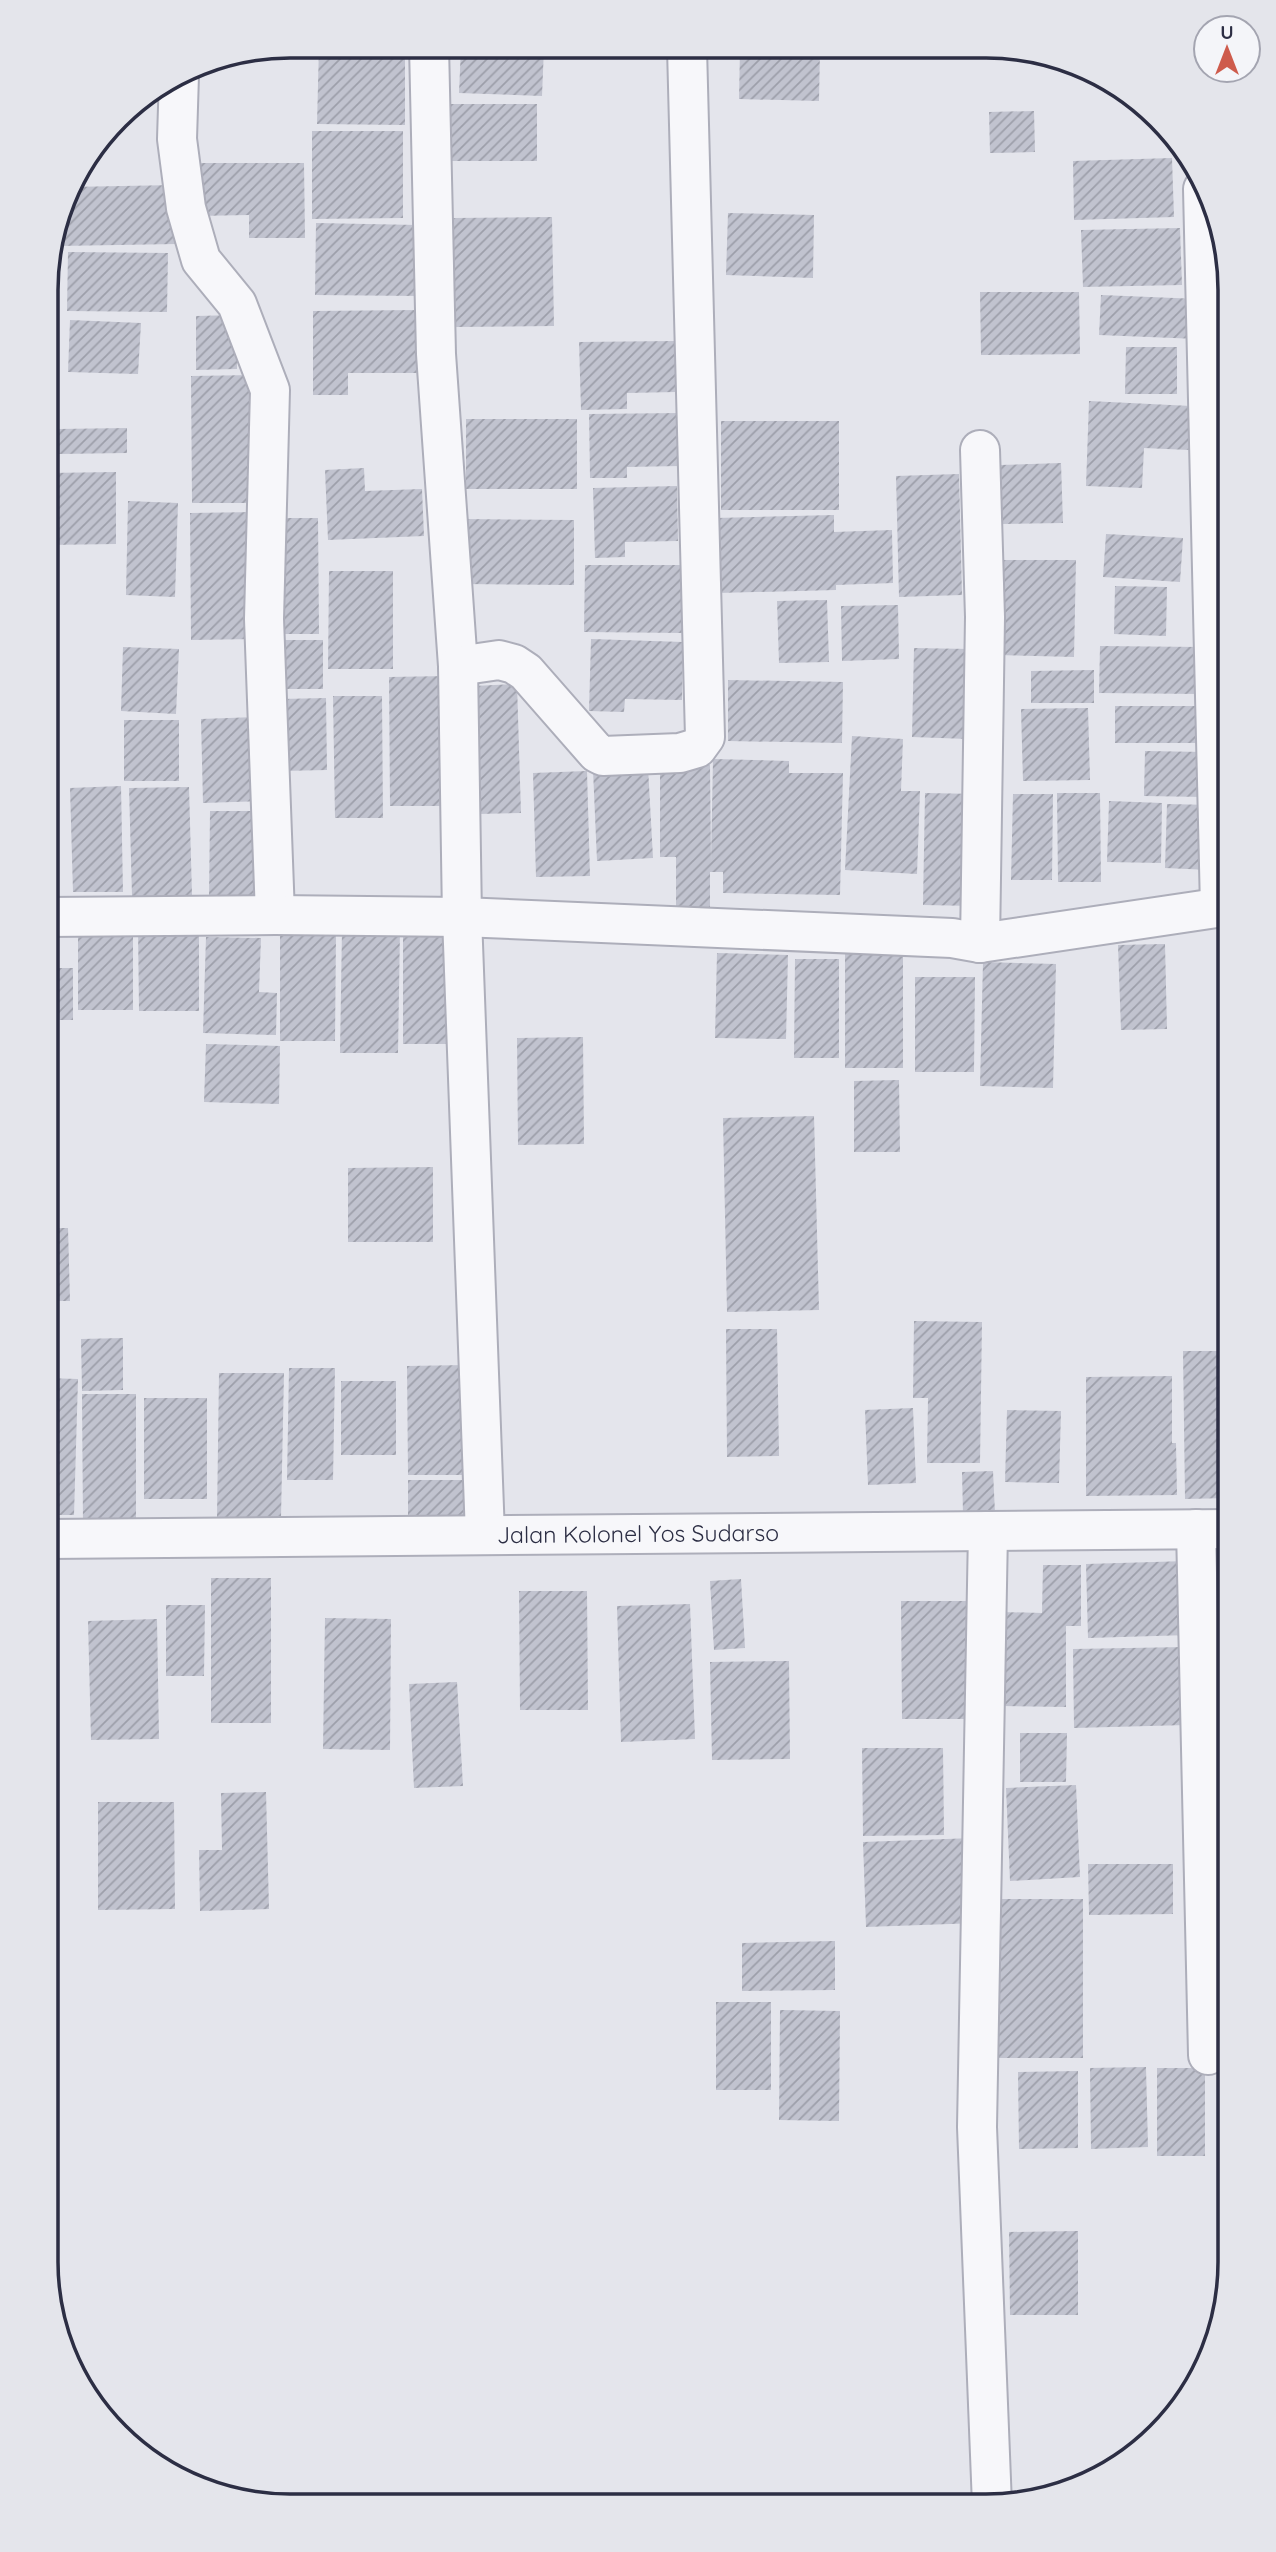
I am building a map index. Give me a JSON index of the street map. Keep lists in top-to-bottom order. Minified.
{"streets":{"street":["Jalan Kolonel Yos Sudarso"]},"north":"top"}
